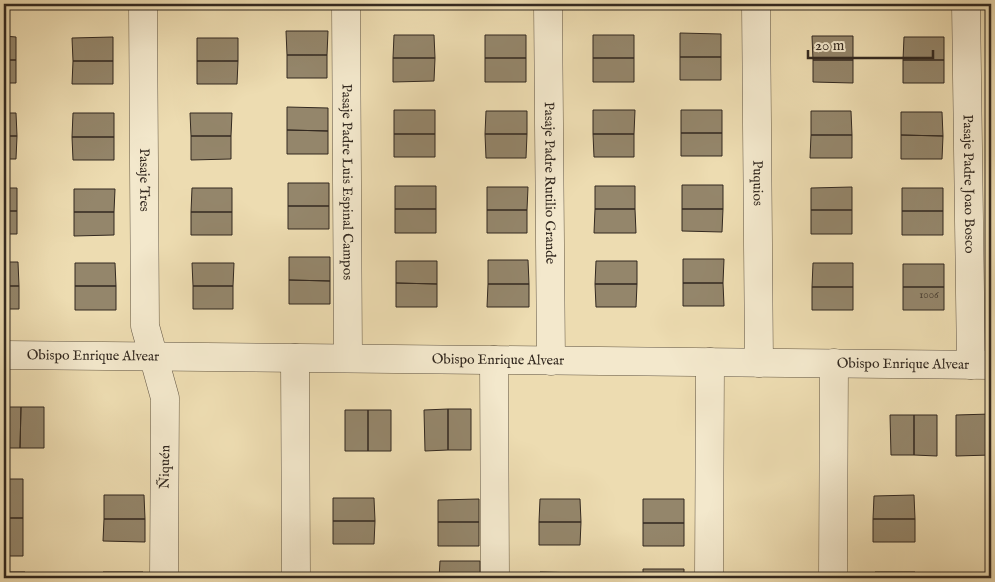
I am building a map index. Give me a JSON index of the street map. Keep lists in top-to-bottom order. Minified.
{"streets":{"street":["Pasaje Tres","Pasaje Padre Luis Espinal Campos","Pasaje Padre Rutilio Grande","Puquios","Pasaje Padre Joao Bosco","Obispo Enrique Alvear","Ñiquén"]},"crossings":[["Pasaje Tres","Obispo Enrique Alvear"],["Pasaje Tres","Ñiquén"],["Pasaje Padre Luis Espinal Campos","Obispo Enrique Alvear"],["Pasaje Padre Rutilio Grande","Obispo Enrique Alvear"],["Puquios","Obispo Enrique Alvear"],["Pasaje Padre Joao Bosco","Obispo Enrique Alvear"],["Obispo Enrique Alvear","Ñiquén"]],"house_numbers":["1006"],"scale_bar":"20 m"}
